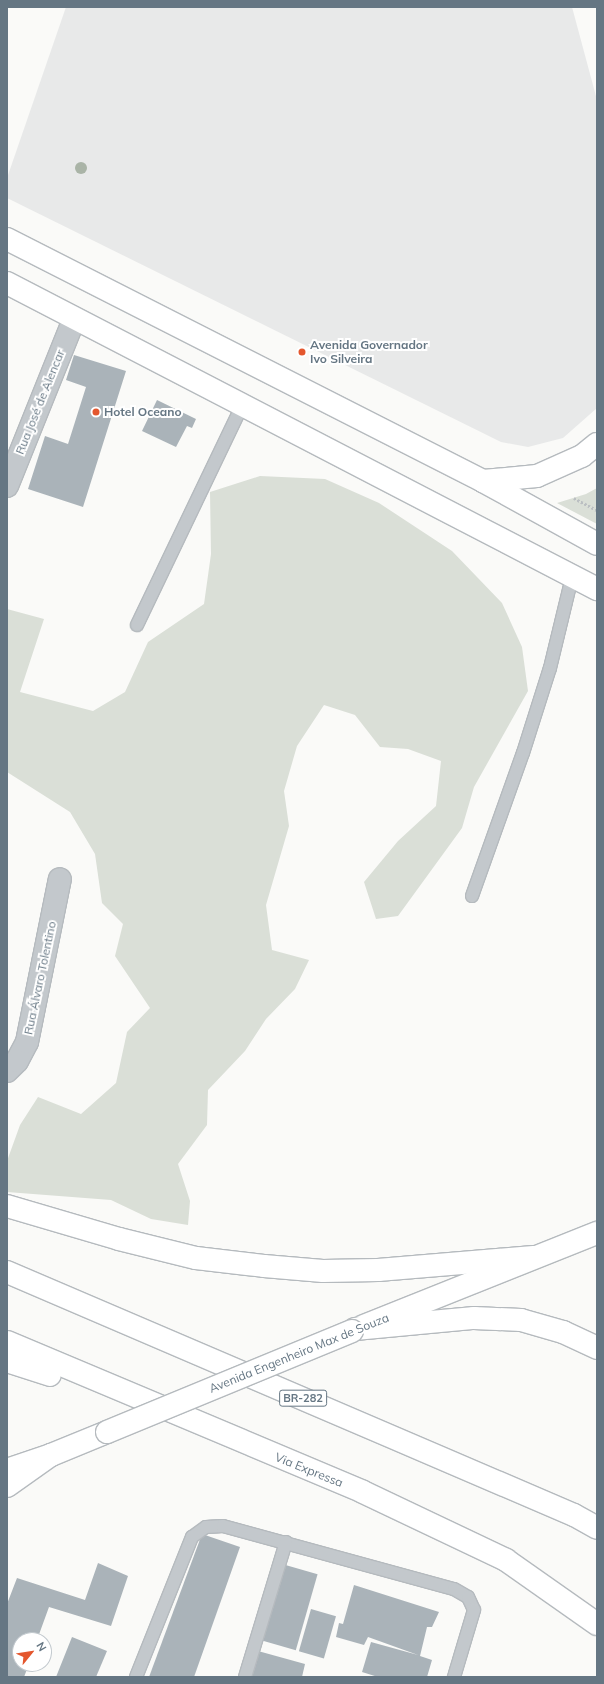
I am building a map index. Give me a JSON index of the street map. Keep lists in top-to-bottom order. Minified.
{"streets":{"main road":["Avenida Engenheiro Max de Souza","BR-282","Via Expressa"],"street":["Rua José de Alencar","Rua Álvaro Tolentino"]},"places":["Avenida Governador Ivo Silveira","Hotel Oceano"],"north":"top right"}
